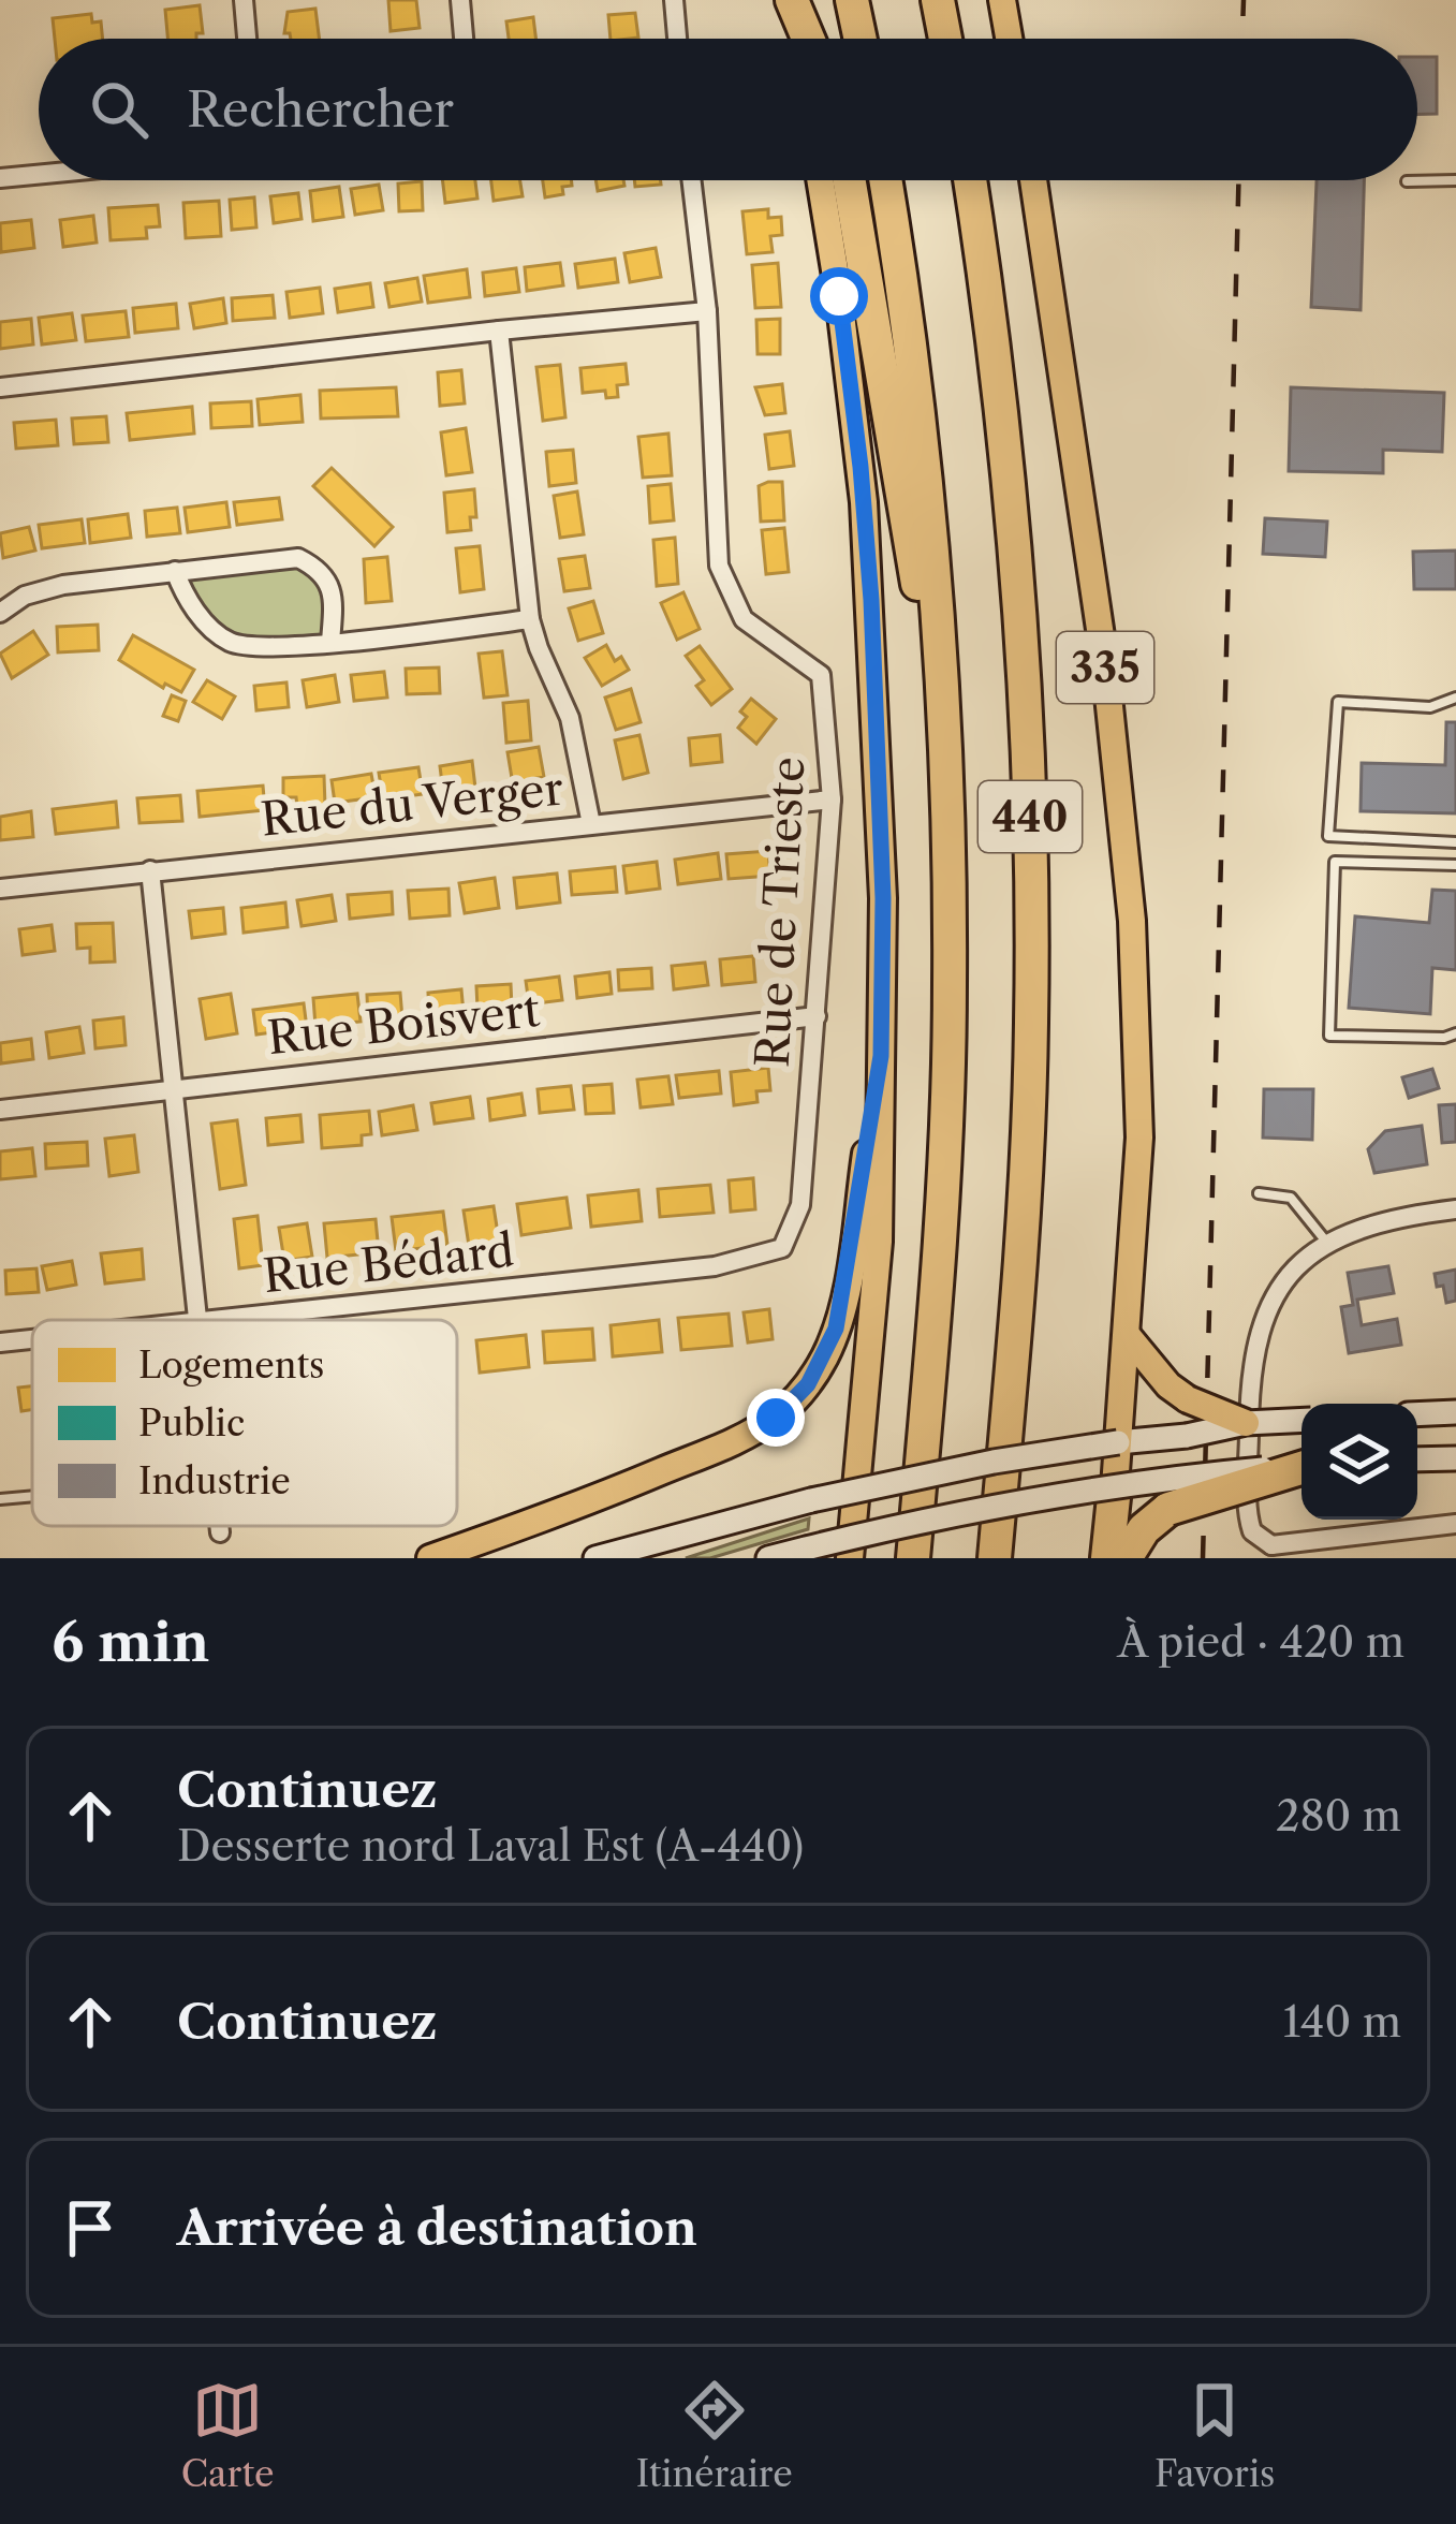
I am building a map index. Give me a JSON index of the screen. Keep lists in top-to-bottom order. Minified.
{"streets":{"highway":["440"],"main road":["335"],"street":["Rue du Verger","Rue de Trieste","Rue Boisvert","Rue Bédard"]},"crossings":[["Rue du Verger","Rue de Trieste"],["Rue de Trieste","Rue Boisvert"],["Rue de Trieste","Rue Bédard"]],"legend":["Logements","Public","Industrie"],"page":{"search":"Rechercher","heading":["6 min","À pied · 420 m"],"list":[["Continuez","Desserte nord Laval Est (A-440)","280 m"],["Continuez","140 m"],"Arrivée à destination"],"nav":["Carte","Itinéraire","Favoris"]}}
